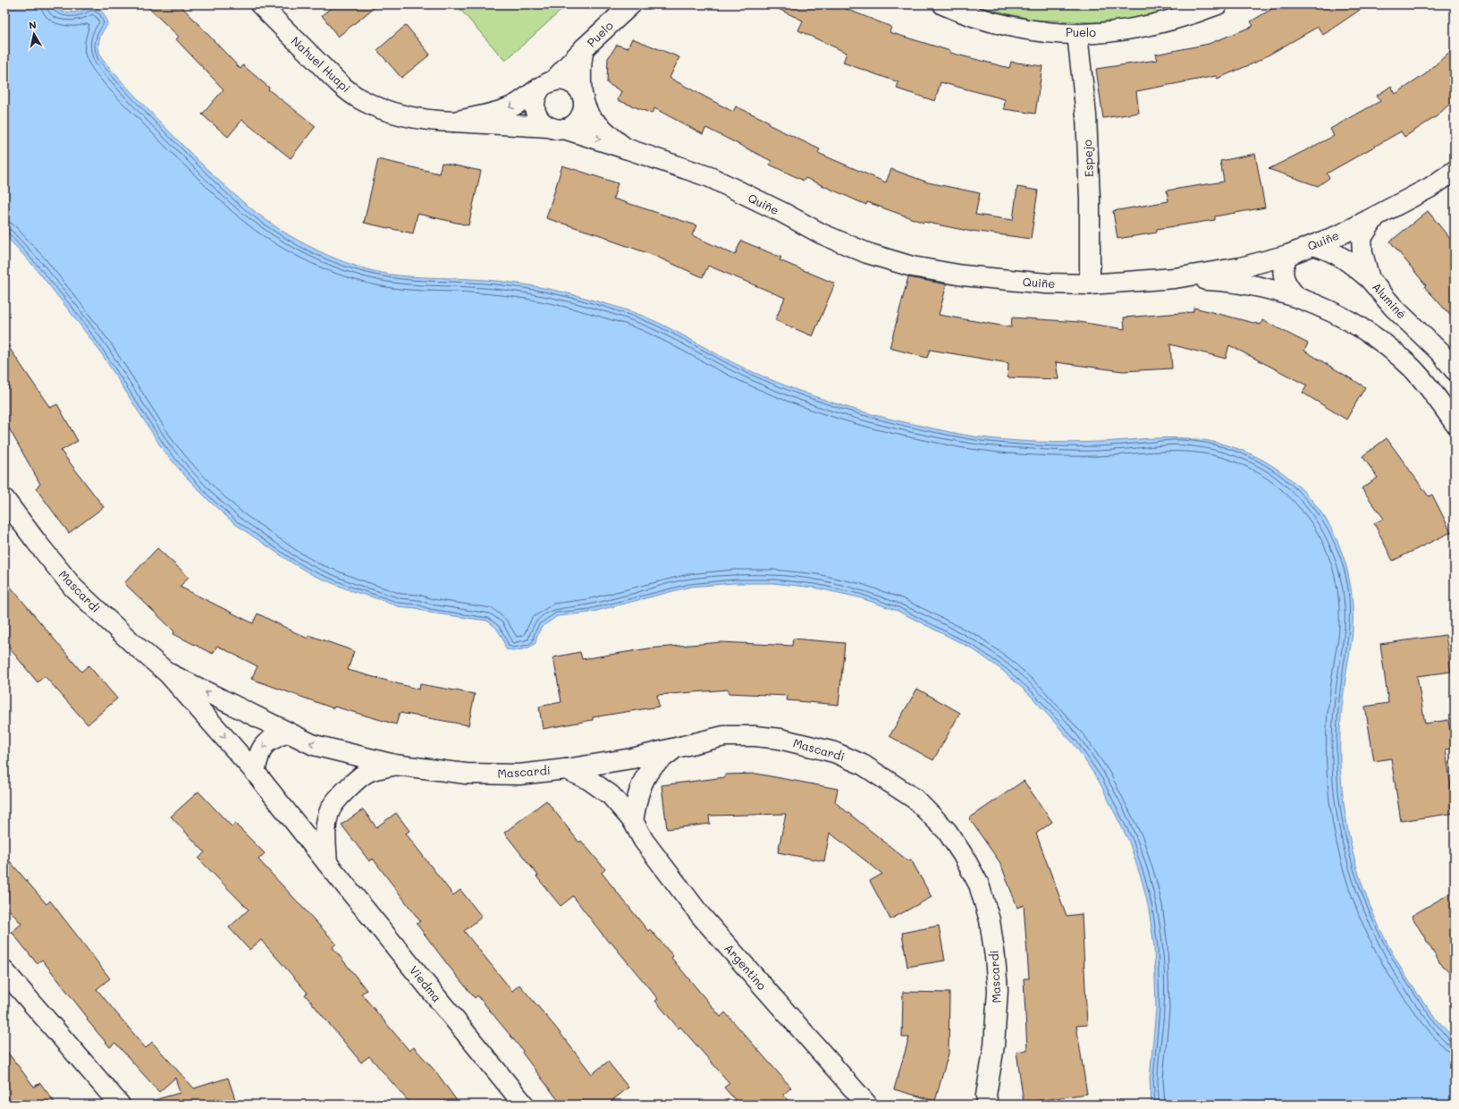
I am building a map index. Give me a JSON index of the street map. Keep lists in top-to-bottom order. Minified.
{"streets":{"street":["Puelo","Nahuel Huapi","Espejo","Quiñe","Aluminé","Mascardi","Argentino","Viedma"]},"crossings":[["Puelo","Nahuel Huapi"],["Puelo","Espejo"],["Puelo","Quiñe"],["Nahuel Huapi","Quiñe"],["Espejo","Quiñe"],["Quiñe","Aluminé"],["Mascardi","Argentino"],["Mascardi","Viedma"]],"north":"top"}
